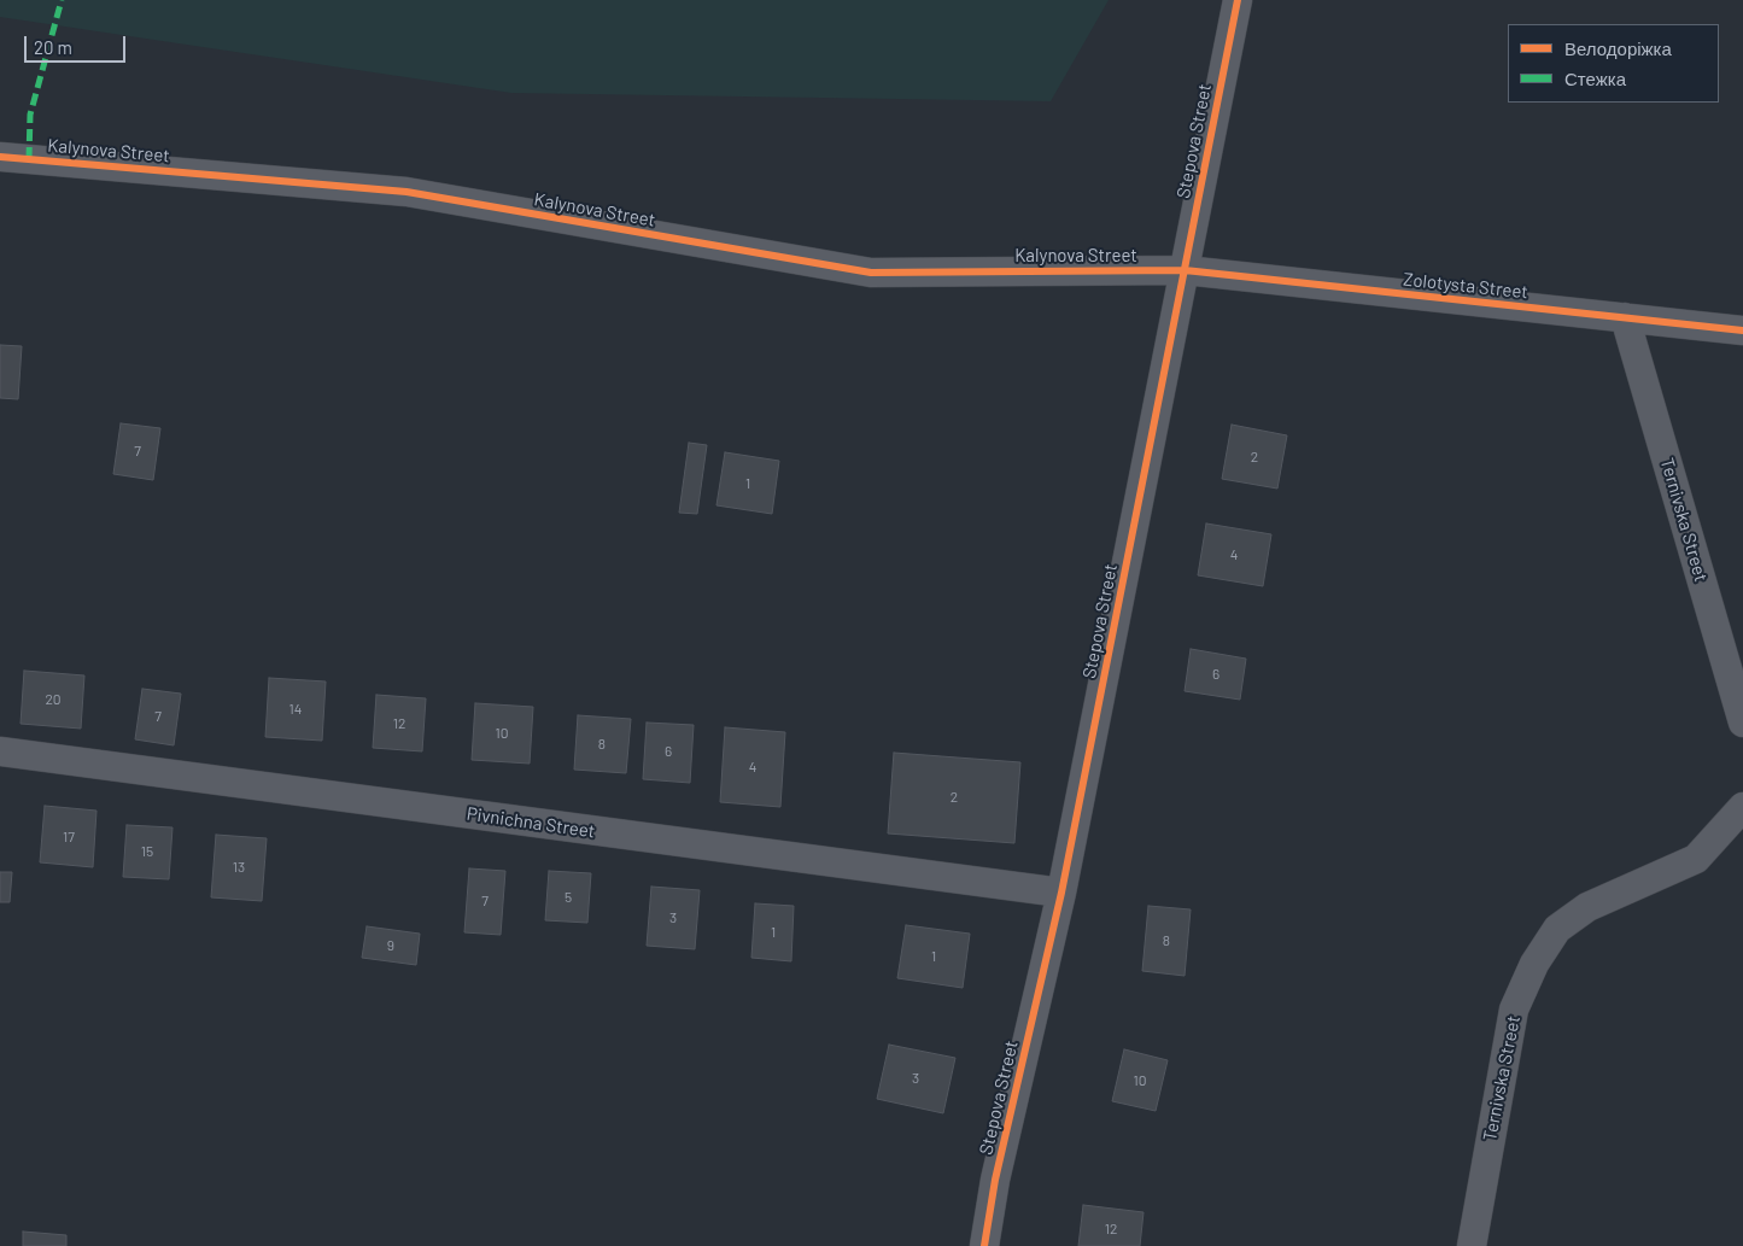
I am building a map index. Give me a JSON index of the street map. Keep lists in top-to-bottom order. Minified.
{"streets":{"street":["Stepova Street","Kalynova Street","Zolotysta Street","Ternivska Street","Pivnichna Street"]},"crossings":[["Stepova Street","Kalynova Street"],["Stepova Street","Zolotysta Street"],["Stepova Street","Pivnichna Street"],["Kalynova Street","Zolotysta Street"],["Zolotysta Street","Ternivska Street"]],"house_numbers":["7","2","1","4","6","20","14","7","12","10","8","6","4","2","17","15","13","5","7","3","1","8","9","1","3","10","12"],"legend":["Велодоріжка","Стежка"],"scale_bar":"20 m"}
